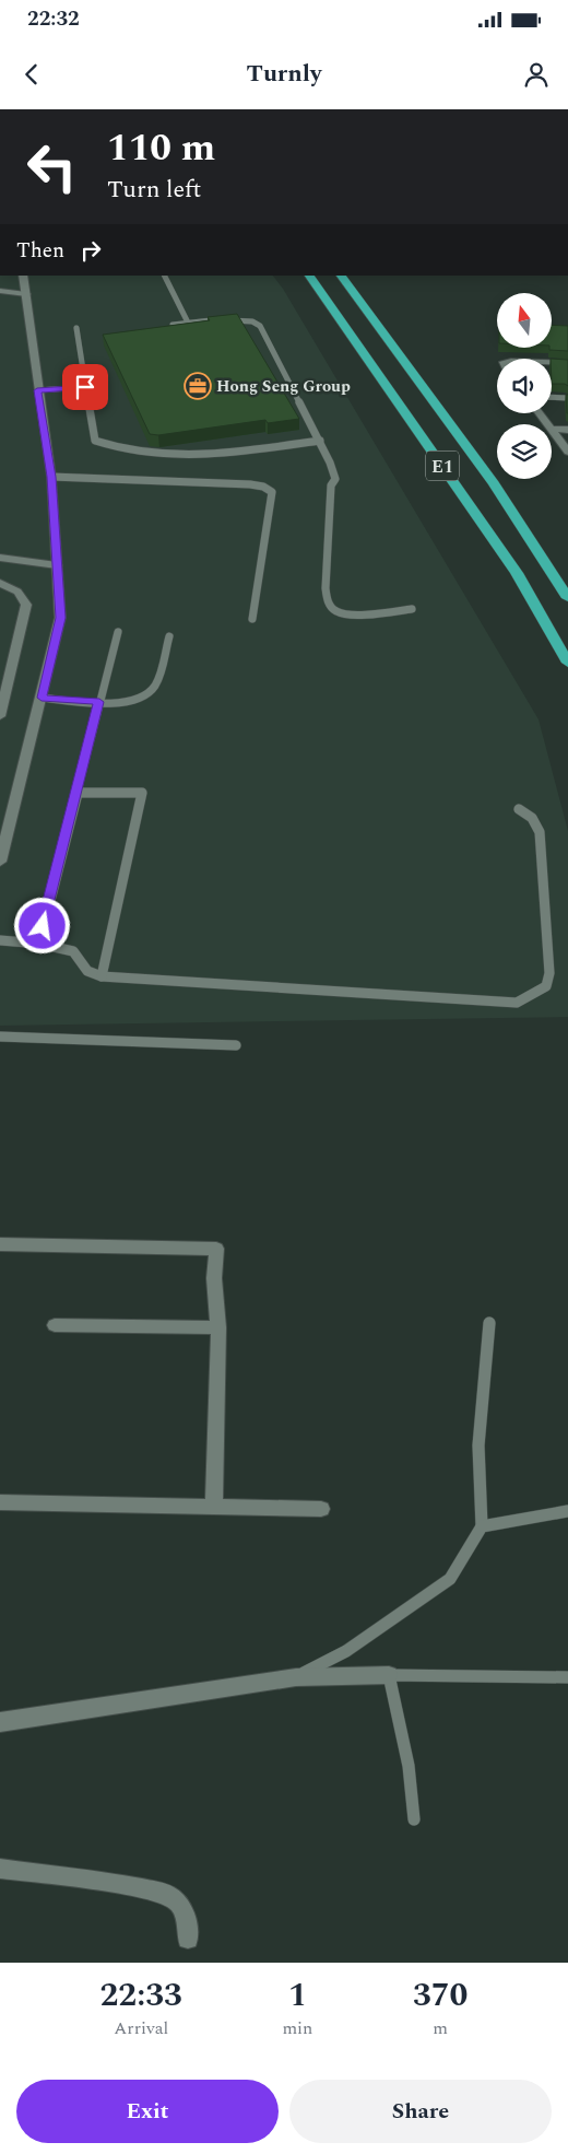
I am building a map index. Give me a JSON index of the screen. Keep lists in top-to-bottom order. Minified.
{"streets":{"highway":["E1"]},"places":{"office":["Hong Seng Group"]},"north":"top","page":{"status":"22:32","header":"Turnly","turn":["110 m","Turn left"],"then":"Then","eta":["22:33","Arrival","1","min","370","m"],"buttons":["Exit","Share"]}}
